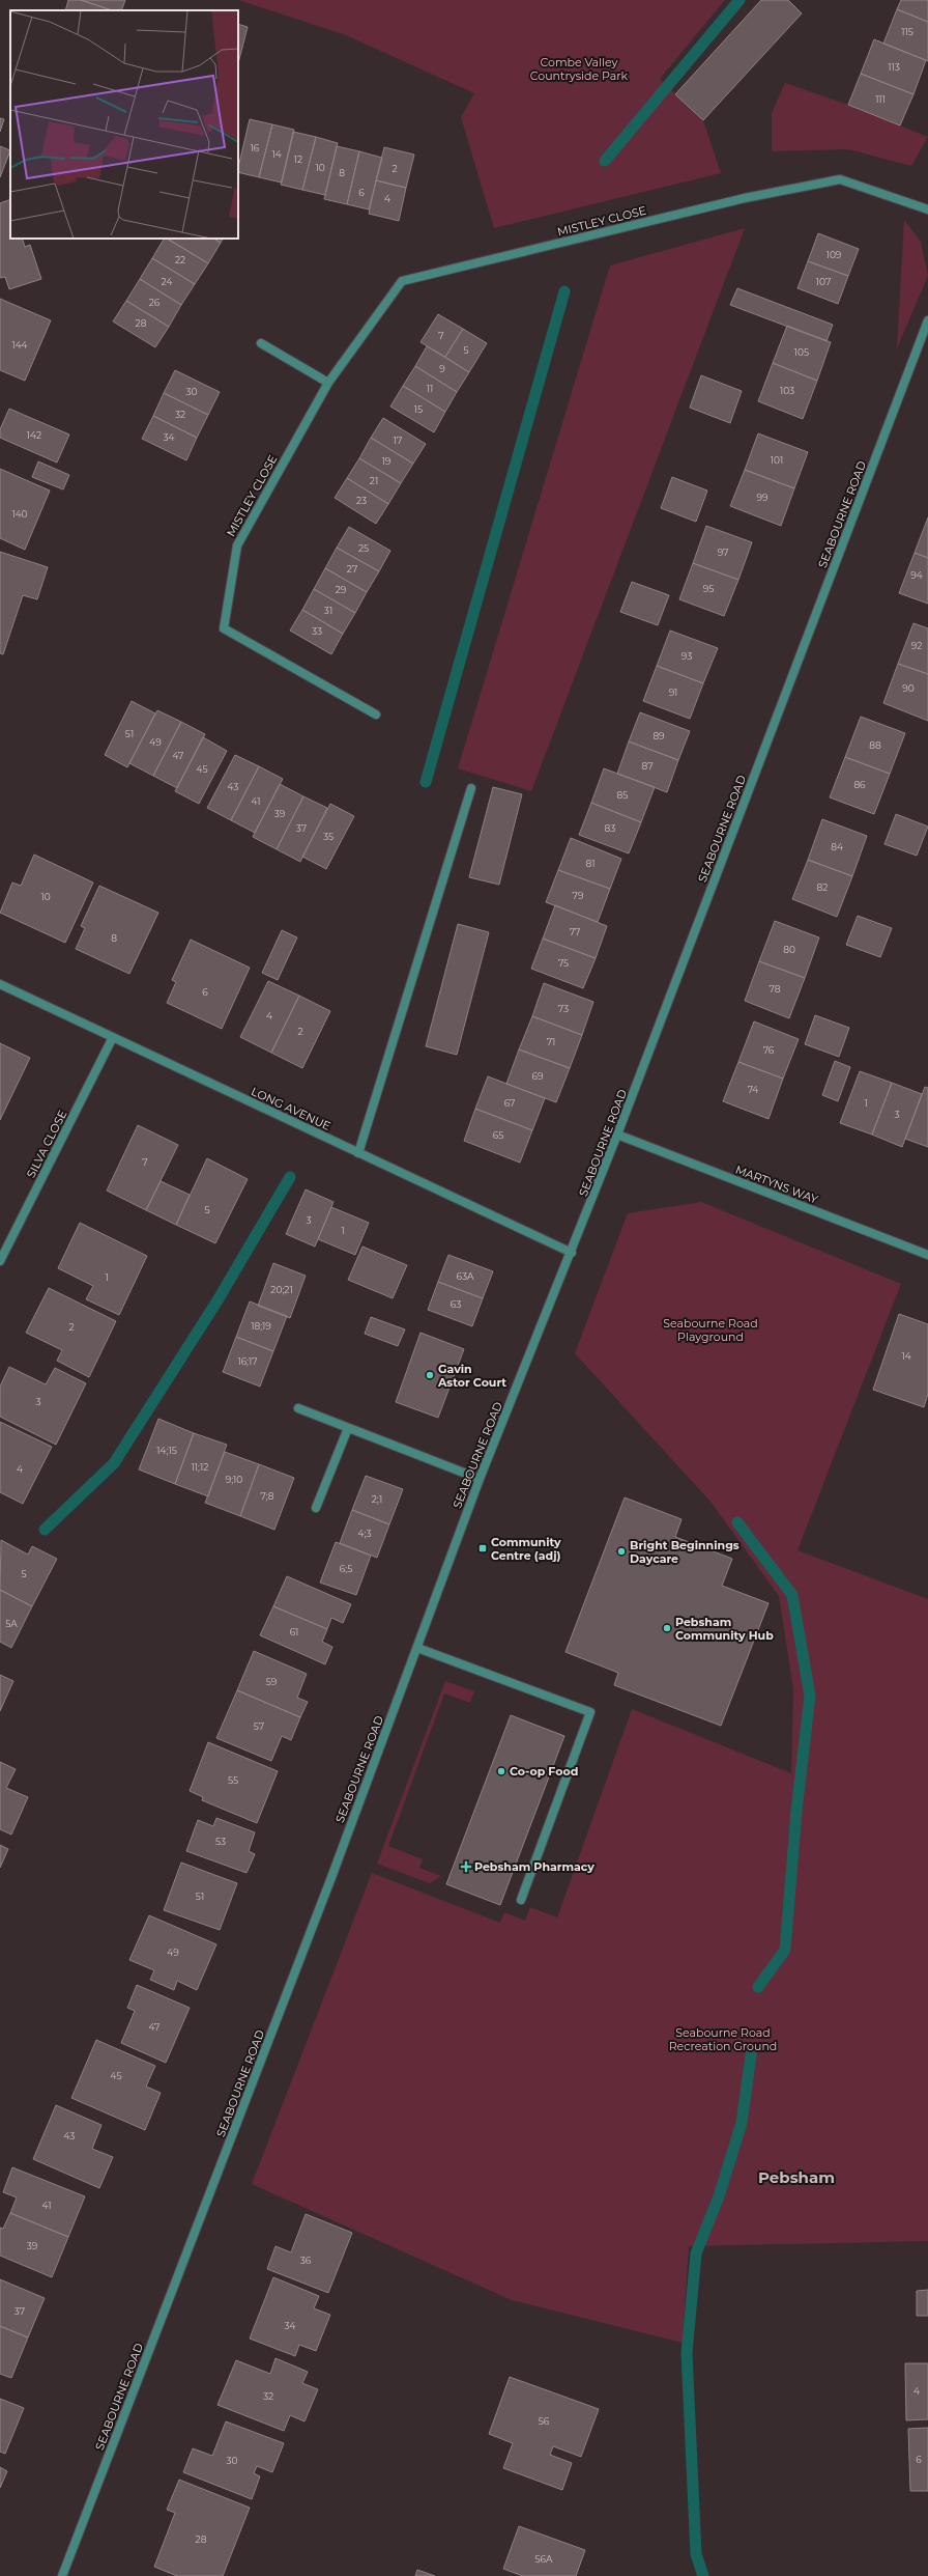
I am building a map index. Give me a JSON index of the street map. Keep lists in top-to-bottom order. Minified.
{"streets":{"street":["MISTLEY CLOSE","SEABOURNE ROAD","LONG AVENUE","SILVA CLOSE","MARTYNS WAY"]},"crossings":[["SEABOURNE ROAD","LONG AVENUE"],["SEABOURNE ROAD","MARTYNS WAY"],["LONG AVENUE","SILVA CLOSE"]],"districts":["Pebsham"],"parks":["Combe Valley Countryside Park","Seabourne Road Playground","Seabourne Road Recreation Ground"],"places":{"other":["Gavin Astor Court","Bright Beginnings Daycare","Pebsham Community Hub","Co-op Food"],"transit":["Community Centre (adj)"],"health":["Pebsham Pharmacy"]},"house_numbers":["115","113","111","16","14","12","10","2","8","6","4","109","22","24","107","26","28","7","144","5","105","9","11","103","30","15","32","142","34","17","101","19","21","99","23","140","25","97","27","94","95","29","31","33","92","93","90","91","51","89","49","88","47","87","45","86","43","85","41","39","37","83","35","84","81","82","79","10","77","8","80","75","78","6","73","4","2","71","76","69","74","67","1","3","65","7","5","3","1","63A","1","20;21","63","18;19","2","14","16;17","3","14;15","11;12","4","9;10","7;8","2;1","4;3","6;5","5","5A","61","59","57","55","53","51","49","47","45","43","41","39","36","37","34","4","32","56","6","30","28","56A"]}
